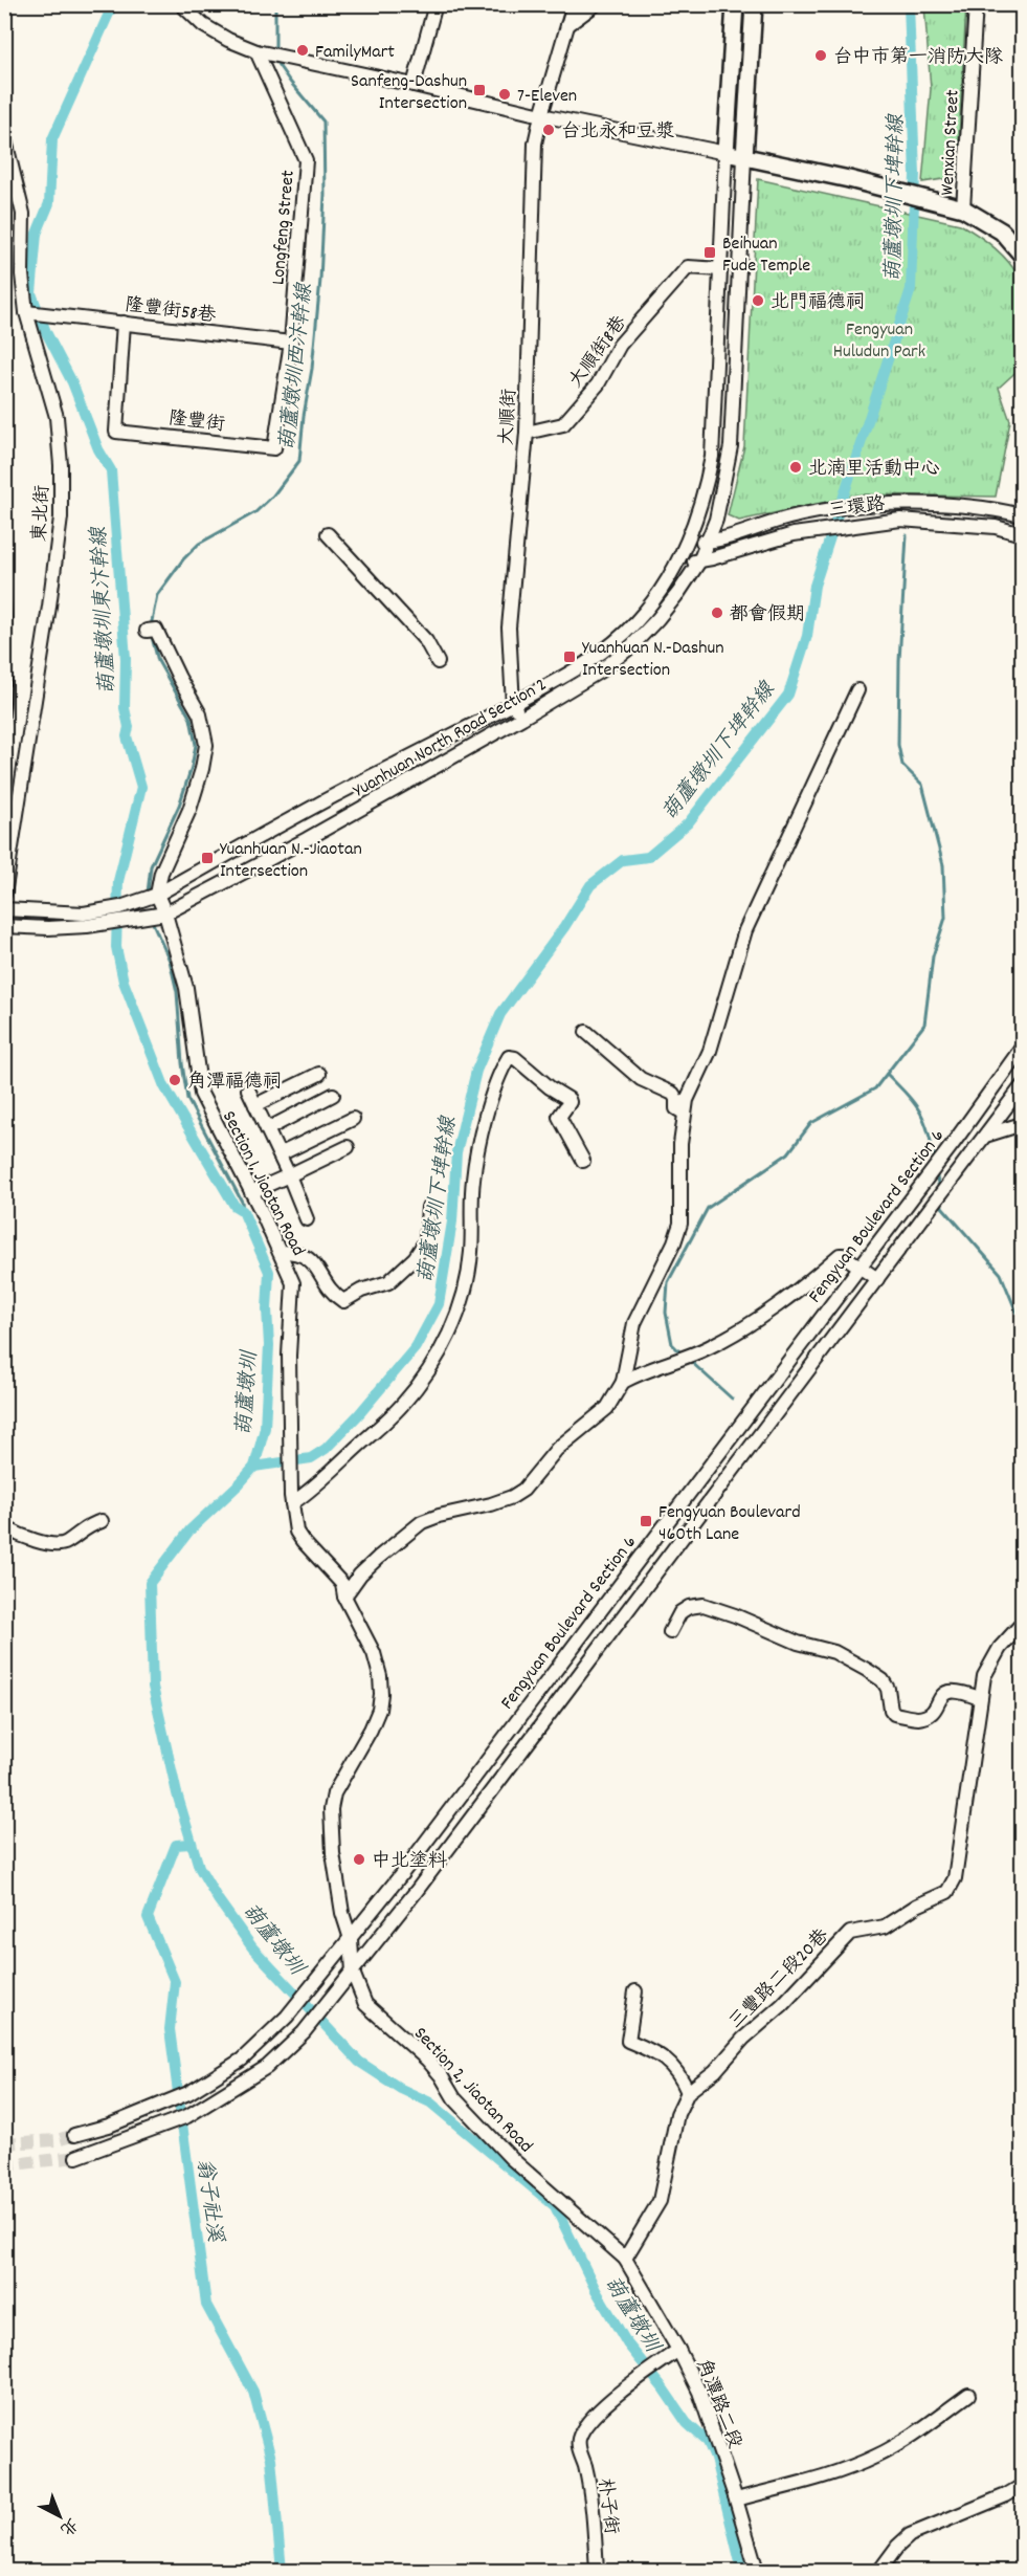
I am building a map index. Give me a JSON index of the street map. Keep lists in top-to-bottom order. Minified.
{"streets":{"street":["Wenxian Street","Longfeng Street","隆豐街58巷","大順街8巷","大順街","隆豐街","三環路","東北街","Yuanhuan North Road Section 2","Section 1, Jiaotan Road","Fengyuan Boulevard Section 6","三豐路二段20巷","Section 2, Jiaotan Road","角潭路二段","朴子街"]},"crossings":[["Longfeng Street","隆豐街58巷"],["Longfeng Street","隆豐街"],["隆豐街58巷","隆豐街"],["隆豐街58巷","東北街"],["大順街8巷","大順街"],["大順街8巷","Yuanhuan North Road Section 2"],["大順街","Yuanhuan North Road Section 2"],["三環路","Yuanhuan North Road Section 2"],["Yuanhuan North Road Section 2","Section 1, Jiaotan Road"],["Section 1, Jiaotan Road","Section 2, Jiaotan Road"],["Fengyuan Boulevard Section 6","Section 2, Jiaotan Road"],["Section 2, Jiaotan Road","角潭路二段"],["角潭路二段","朴子街"]],"water":["葫蘆墩圳下埤幹線","葫蘆燉圳西汴幹線","葫蘆墩圳東汴幹線","葫蘆墩圳","翁子社溪"],"parks":["Fengyuan Huludun Park"],"places":{"other":["FamilyMart","台中市第一消防大隊","7-Eleven","台北永和豆漿","北門福德祠","北湳里活動中心","都會假期","角潭福德祠","中北塗料"],"transit":["Sanfeng-Dashun Intersection","Beihuan Fude Temple","Yuanhuan N.-Dashun Intersection","Yuanhuan N.-Jiaotan Intersection","Fengyuan Boulevard 460th Lane"]},"north":"bottom right"}
